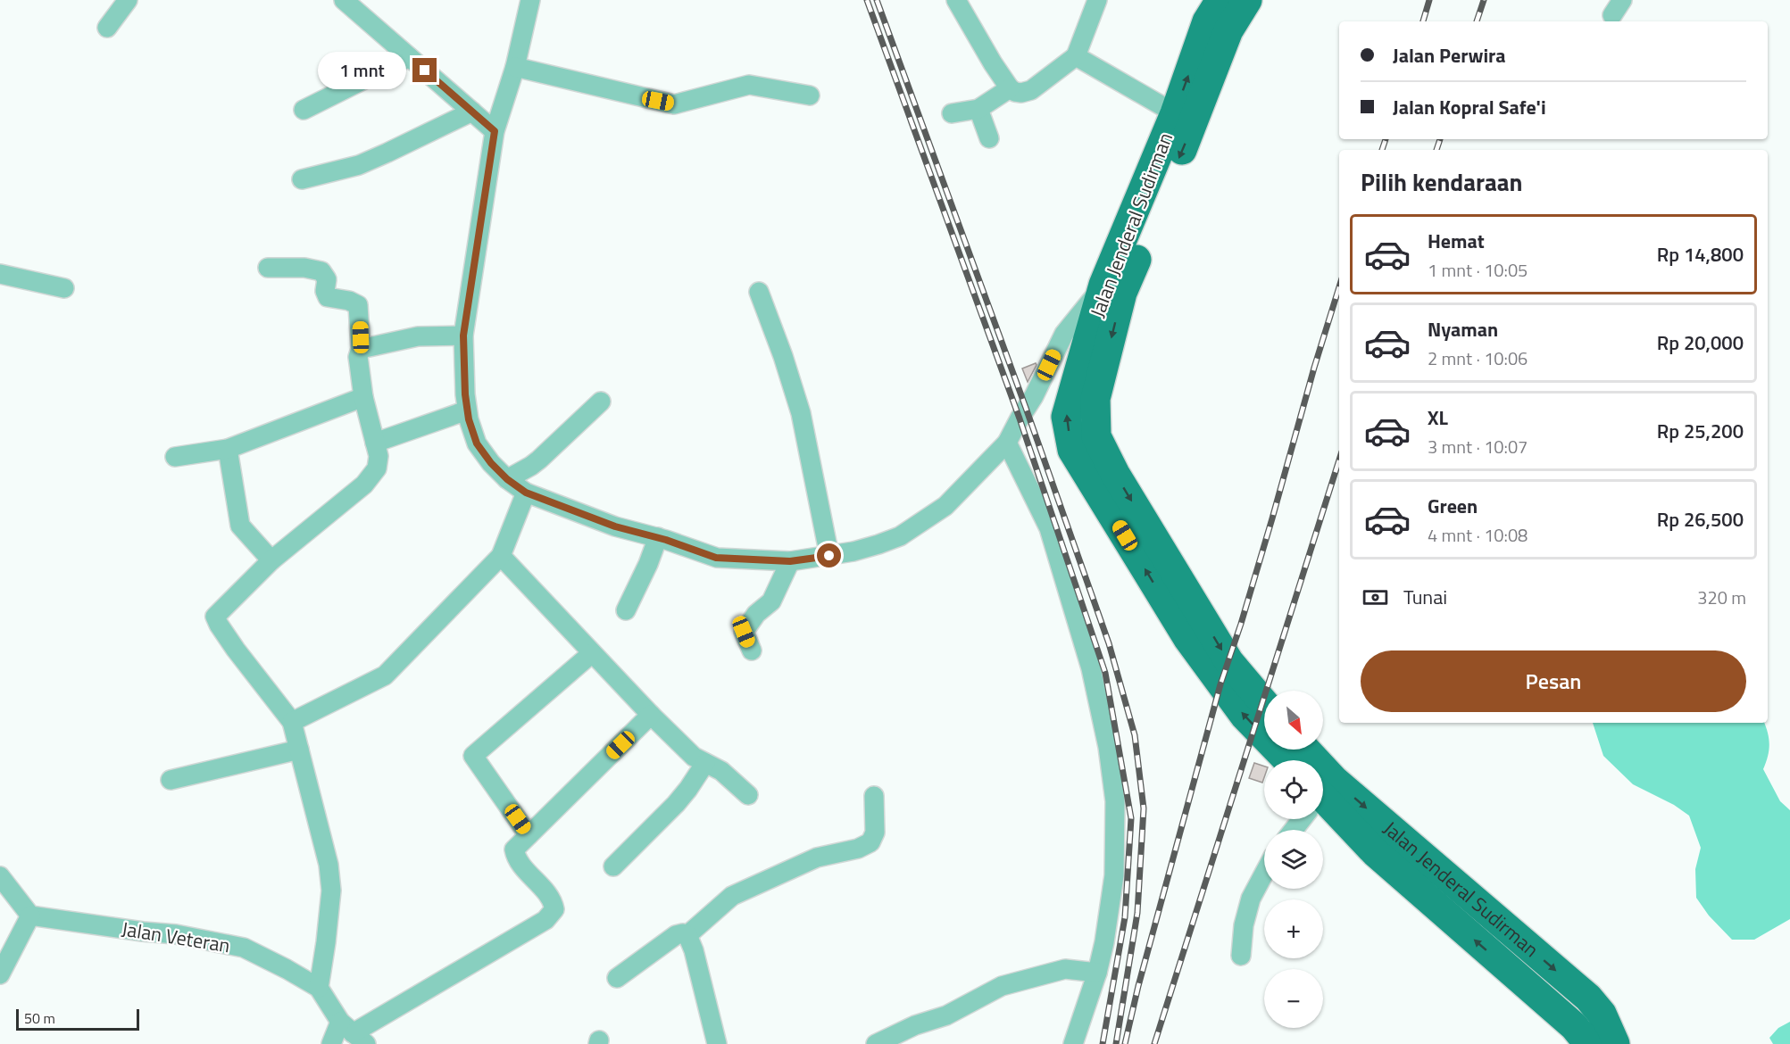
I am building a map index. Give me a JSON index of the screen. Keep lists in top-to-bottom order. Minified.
{"streets":{"highway":["Jalan Jenderal Sudirman"],"street":["Jalan Veteran"]},"scale_bar":"50 m","north":"bottom right","page":{"banner":["Jalan Perwira","Jalan Kopral Safe'i"],"bubble":"1 mnt","heading":"Pilih kendaraan","list":[{"name":"Hemat","note":"1 mnt · 10:05","value":"Rp 14,800"},{"name":"Nyaman","note":"2 mnt · 10:06","value":"Rp 20,000"},{"name":"XL","note":"3 mnt · 10:07","value":"Rp 25,200"},{"name":"Green","note":"4 mnt · 10:08","value":"Rp 26,500"}],"pay":["Tunai","320 m"],"buttons":"Pesan","map_buttons":["+","−"],"scale":"50 m"}}
